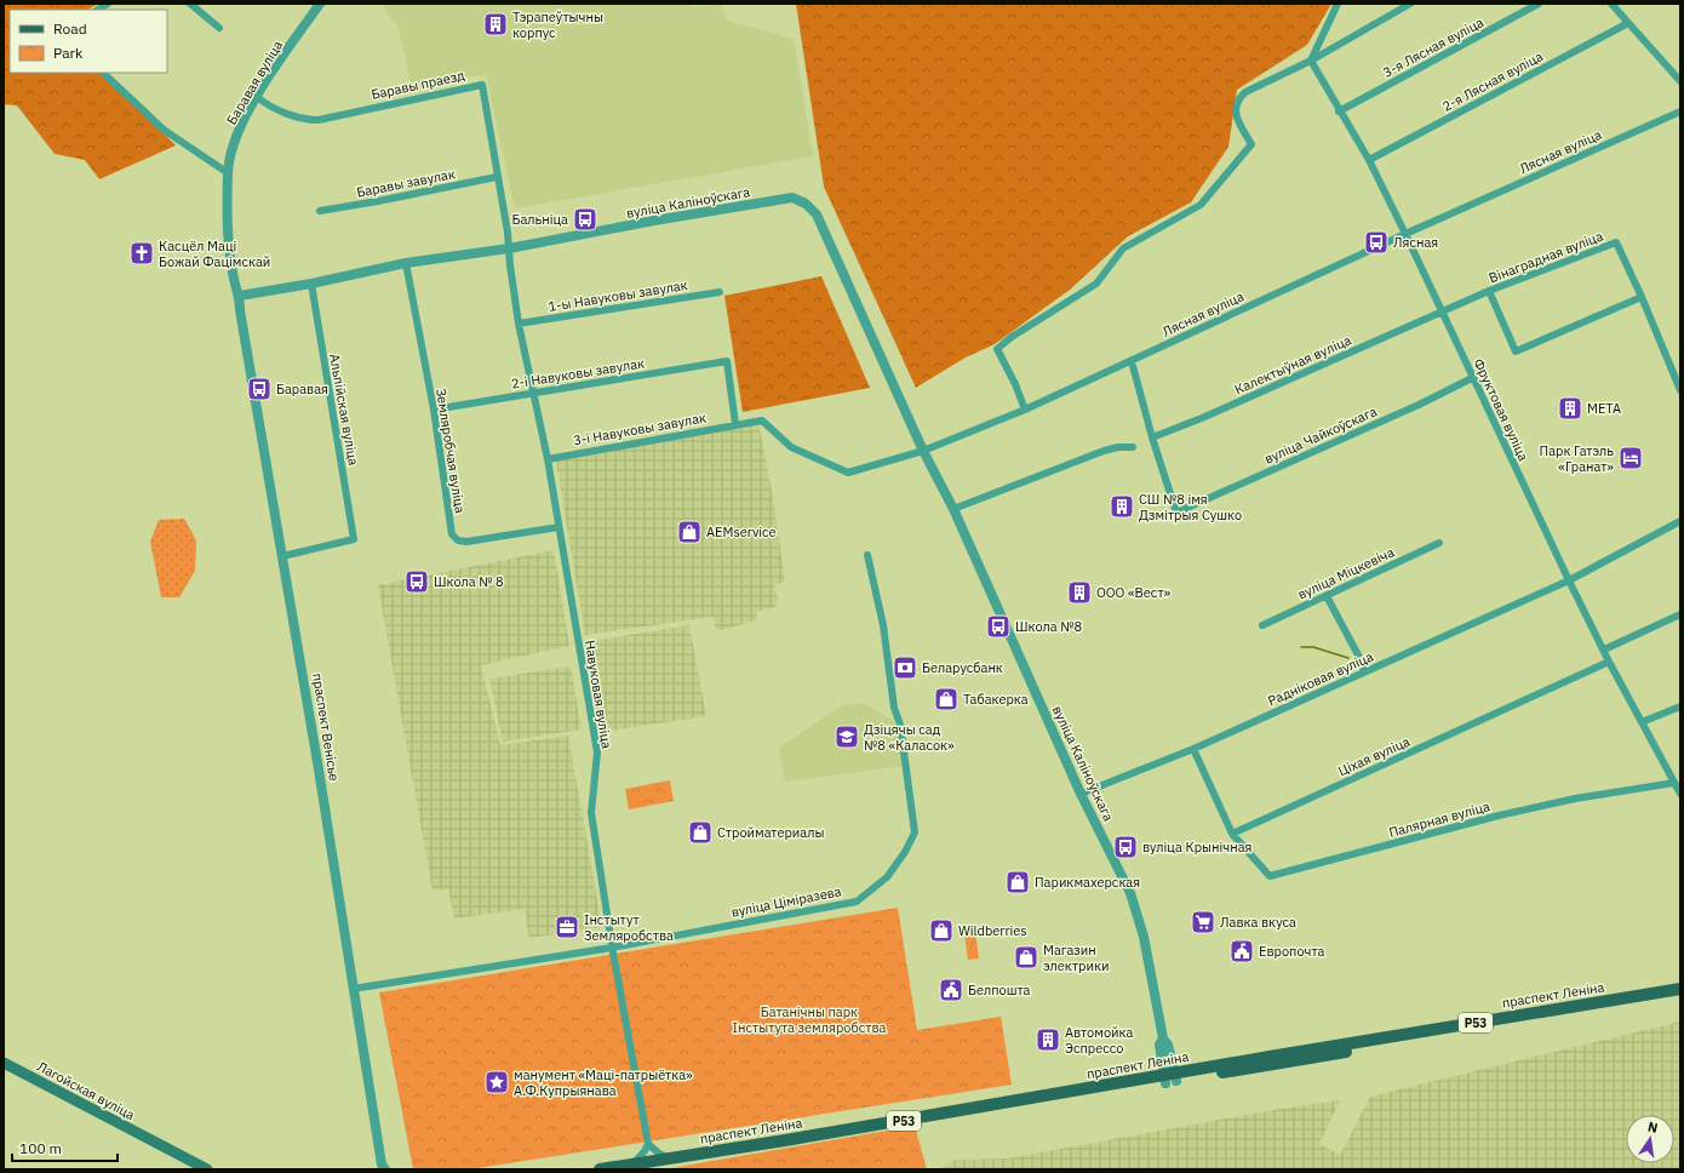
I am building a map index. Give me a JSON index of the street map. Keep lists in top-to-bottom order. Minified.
{"streets":{"main road":["праспект Леніна","Р53","Лагойская вуліца"],"street":["3-я Лясная вуліца","2-я Лясная вуліца","Баравая вуліца","Баравы праезд","Лясная вуліца","Баравы завулак","вуліца Каліноўскага","Вінаградная вуліца","1-ы Навуковы завулак","Калектыўная вуліца","2-і Навуковы завулак","Альпійская вуліца","Фруктовая вуліца","3-і Навуковы завулак","вуліца Чайкоўскага","Земляробчая вуліца","вуліца Міцкевіча","Радніковая вуліца","Навуковая вуліца","праспект Венісье","Ціхая вуліца","Палярная вуліца","вуліца Ціміразева"]},"crossings":[["3-я Лясная вуліца","Фруктовая вуліца"],["2-я Лясная вуліца","Фруктовая вуліца"],["Баравая вуліца","Баравы праезд"],["Баравая вуліца","вуліца Каліноўскага"],["Баравая вуліца","праспект Венісье"],["Баравы праезд","Баравы завулак"],["Баравы праезд","вуліца Каліноўскага"],["Баравы праезд","Навуковая вуліца"],["Лясная вуліца","вуліца Каліноўскага"],["Лясная вуліца","2-і Навуковы завулак"],["Лясная вуліца","Фруктовая вуліца"],["Лясная вуліца","3-і Навуковы завулак"],["вуліца Каліноўскага","Альпійская вуліца"],["вуліца Каліноўскага","Земляробчая вуліца"],["вуліца Каліноўскага","Радніковая вуліца"],["вуліца Каліноўскага","Навуковая вуліца"],["вуліца Каліноўскага","праспект Венісье"],["вуліца Каліноўскага","праспект Леніна"],["Вінаградная вуліца","Калектыўная вуліца"],["Вінаградная вуліца","Фруктовая вуліца"],["1-ы Навуковы завулак","Навуковая вуліца"],["Калектыўная вуліца","Фруктовая вуліца"],["Калектыўная вуліца","вуліца Чайкоўскага"],["2-і Навуковы завулак","3-і Навуковы завулак"],["2-і Навуковы завулак","Земляробчая вуліца"],["2-і Навуковы завулак","Навуковая вуліца"],["Альпійская вуліца","праспект Венісье"],["Фруктовая вуліца","вуліца Чайкоўскага"],["Фруктовая вуліца","Радніковая вуліца"],["Фруктовая вуліца","Ціхая вуліца"],["Фруктовая вуліца","Палярная вуліца"],["3-і Навуковы завулак","Навуковая вуліца"],["Земляробчая вуліца","Навуковая вуліца"],["Навуковая вуліца","вуліца Ціміразева"],["праспект Венісье","вуліца Ціміразева"],["Ціхая вуліца","Палярная вуліца"]],"parks":["Батанічны парк Інстытута земляробства"],"places":{"building":["Тэрапеўтычны корпус","МЕТА","СШ №8 імя Дзмітрыя Сушко","ООО «Вест»","Автомойка Эспрессо"],"bus stop":["Бальніца","Лясная","Баравая","Школа № 8","Школа №8","вуліца Крынічная"],"church":["Касцёл Маці Божай Фацімскай"],"hotel":["Парк Гатэль «Гранат»"],"shop":["AEMservice","Табакерка","Стройматериалы","Парикмахерская","Wildberries","Магазин электрики"],"bank":["Беларусбанк"],"school or university":["Дзіцячы сад №8 «Каласок»"],"supermarket":["Лавка вкуса"],"office":["Інстытут Земляробства"],"public building":["Европочта","Белпошта"],"place":["манумент «Маці-патрыётка» А.Ф.Купрыянава"]},"legend":["Road","Park"],"scale_bar":"100 m","north":"top"}
